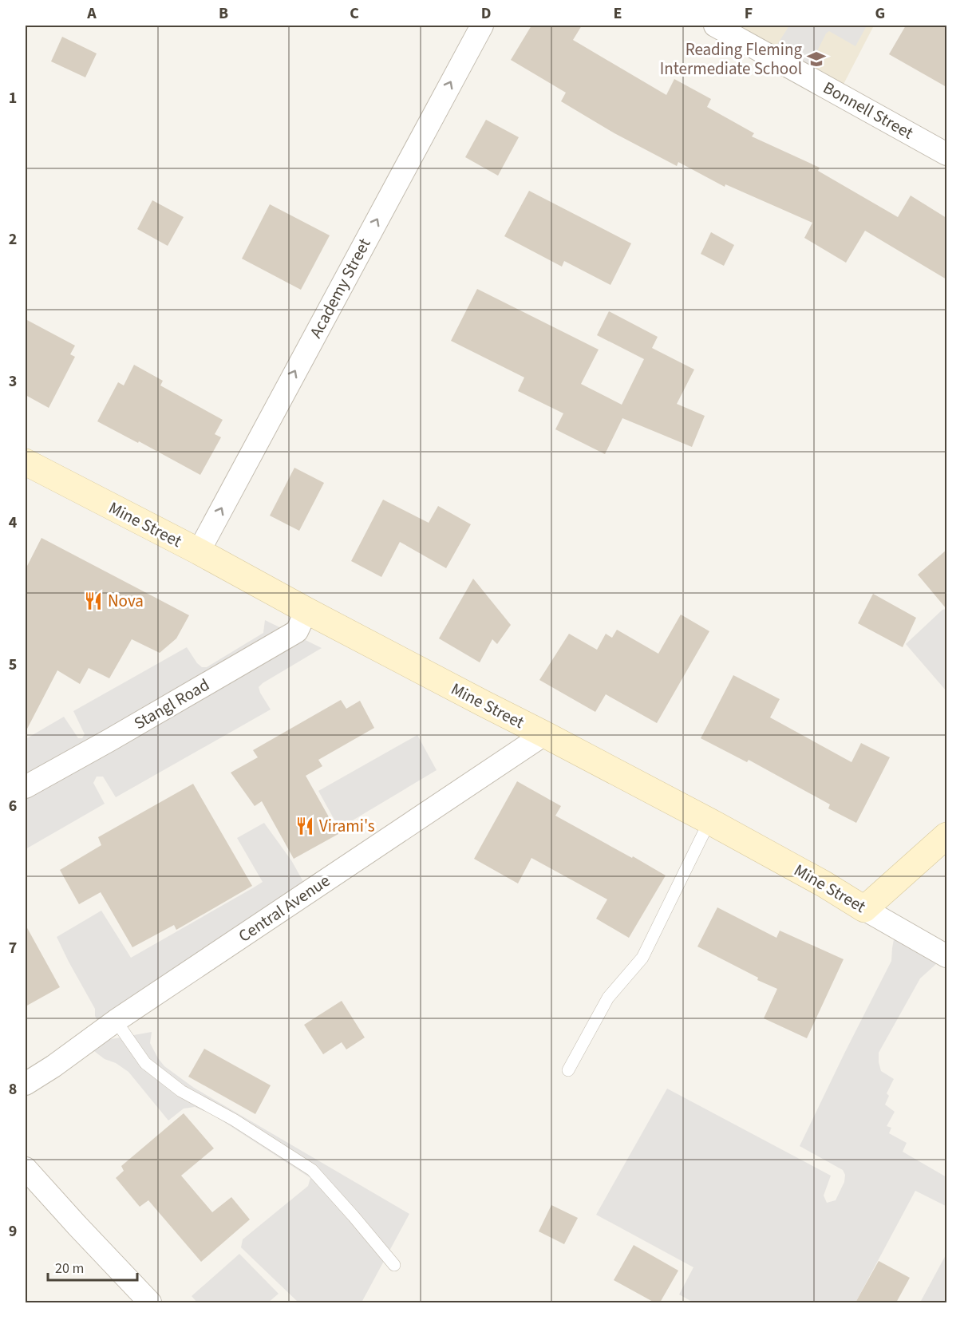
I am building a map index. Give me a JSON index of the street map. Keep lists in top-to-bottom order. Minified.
{"streets":{"street":["Bonnell Street","Academy Street","Mine Street","Stangl Road","Central Avenue"]},"crossings":[["Academy Street","Mine Street"],["Mine Street","Stangl Road"],["Mine Street","Central Avenue"]],"one_way":["Academy Street"],"places":{"school or university":["Reading Fleming Intermediate School"],"restaurant":["Nova","Virami's"]},"scale_bar":"20 m","grid":{"columns":["A","B","C","D","E","F","G"],"rows":["1","2","3","4","5","6","7","8","9"]}}
